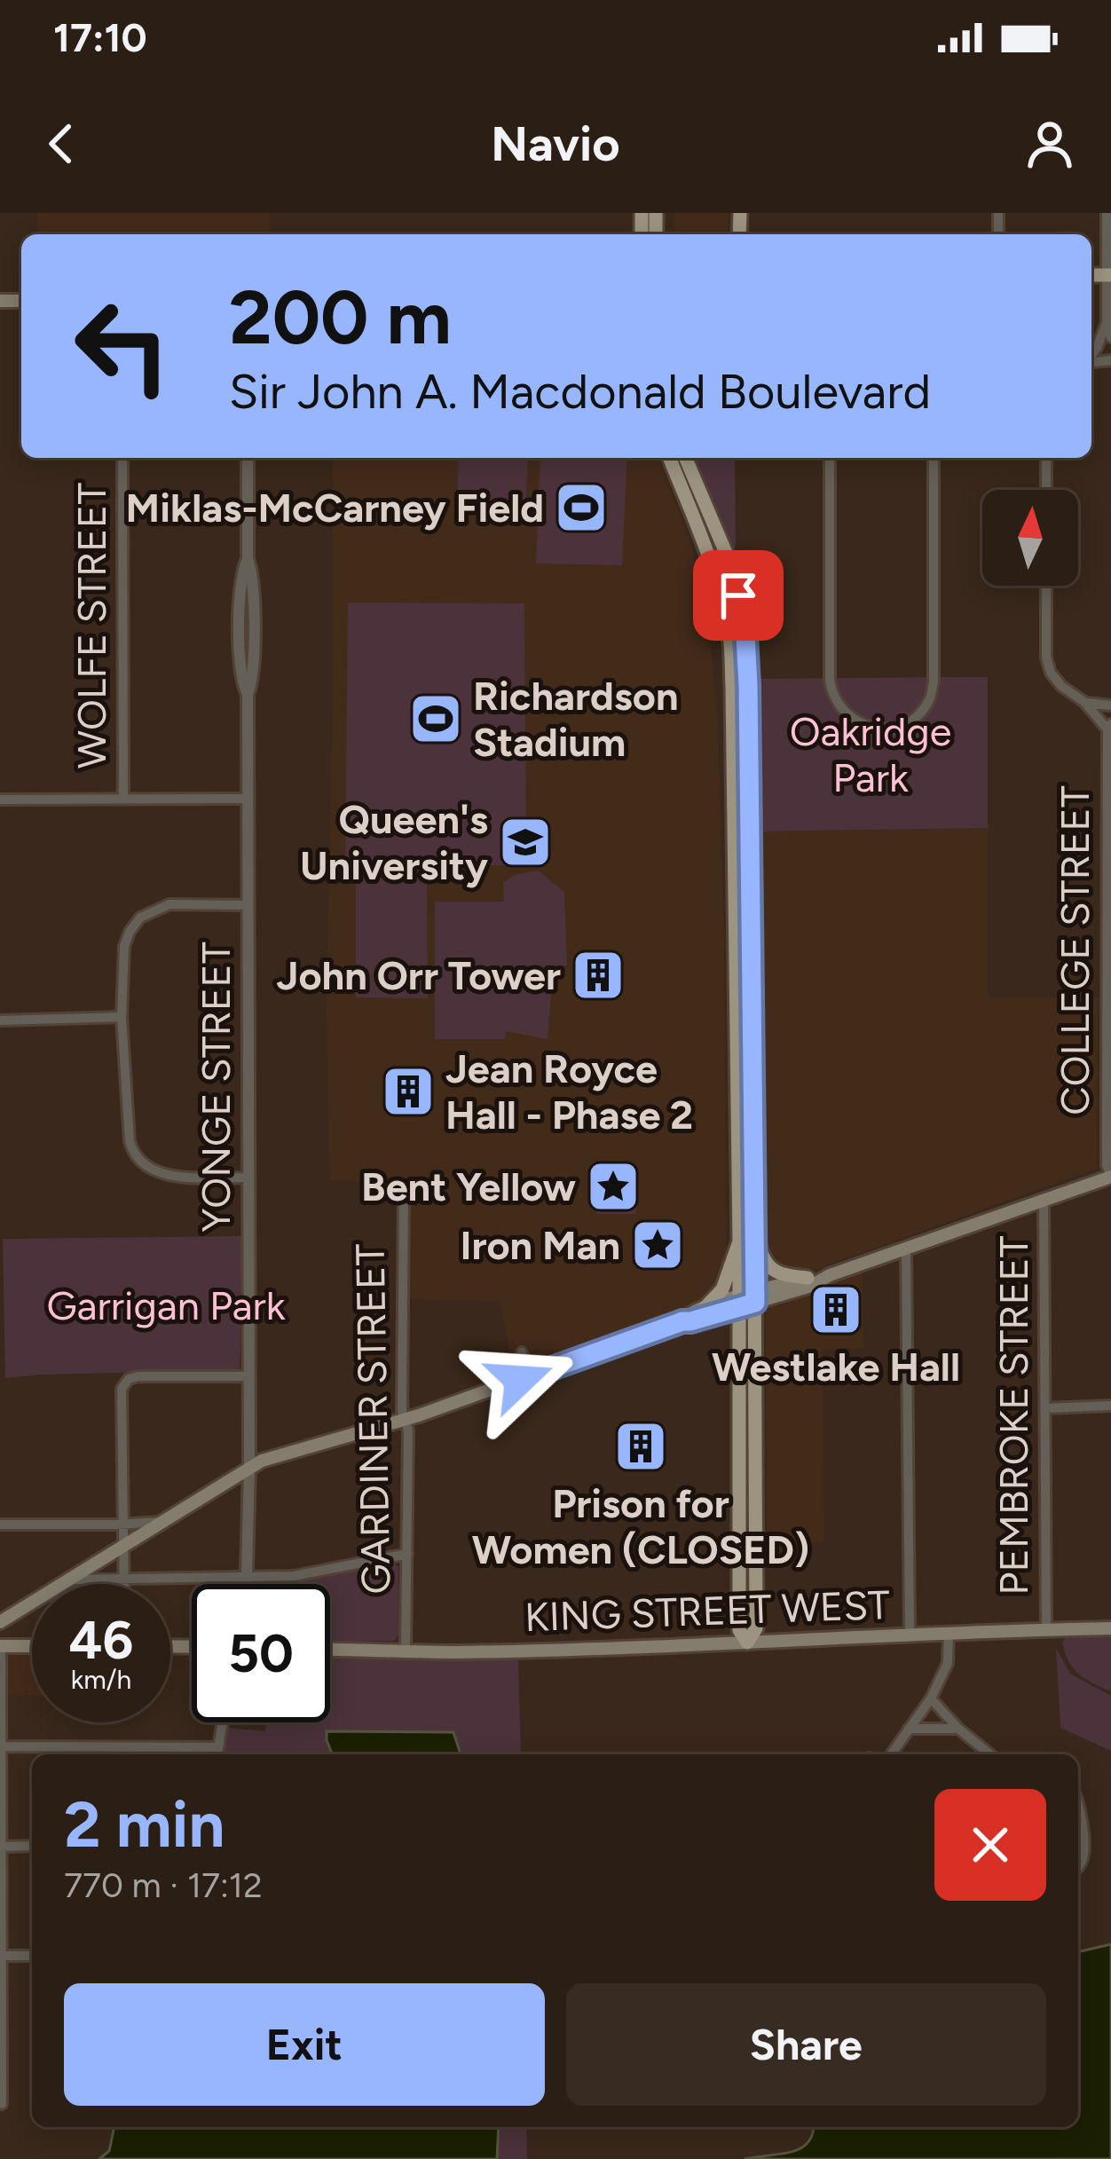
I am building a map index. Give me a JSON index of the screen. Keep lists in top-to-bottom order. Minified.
{"streets":{"main road":["KING STREET WEST"],"street":["WOLFE STREET","COLLEGE STREET","YONGE STREET","PEMBROKE STREET","GARDINER STREET"]},"crossings":[["PEMBROKE STREET","KING STREET WEST"],["GARDINER STREET","KING STREET WEST"]],"parks":["Oakridge Park","Garrigan Park"],"places":{"sports":["Miklas-McCarney Field","Richardson Stadium"],"school or university":["Queen's University"],"building":["John Orr Tower","Jean Royce Hall - Phase 2","Westlake Hall","Prison for Women (CLOSED)"],"place":["Bent Yellow","Iron Man"]},"north":"top","page":{"status":"17:10","header":"Navio","turn":["200 m","Sir John A. Macdonald Boulevard"],"speed":"46 km/h","limit":"50","heading":["2 min","770 m · 17:12"],"buttons":["Exit","Share"]}}
